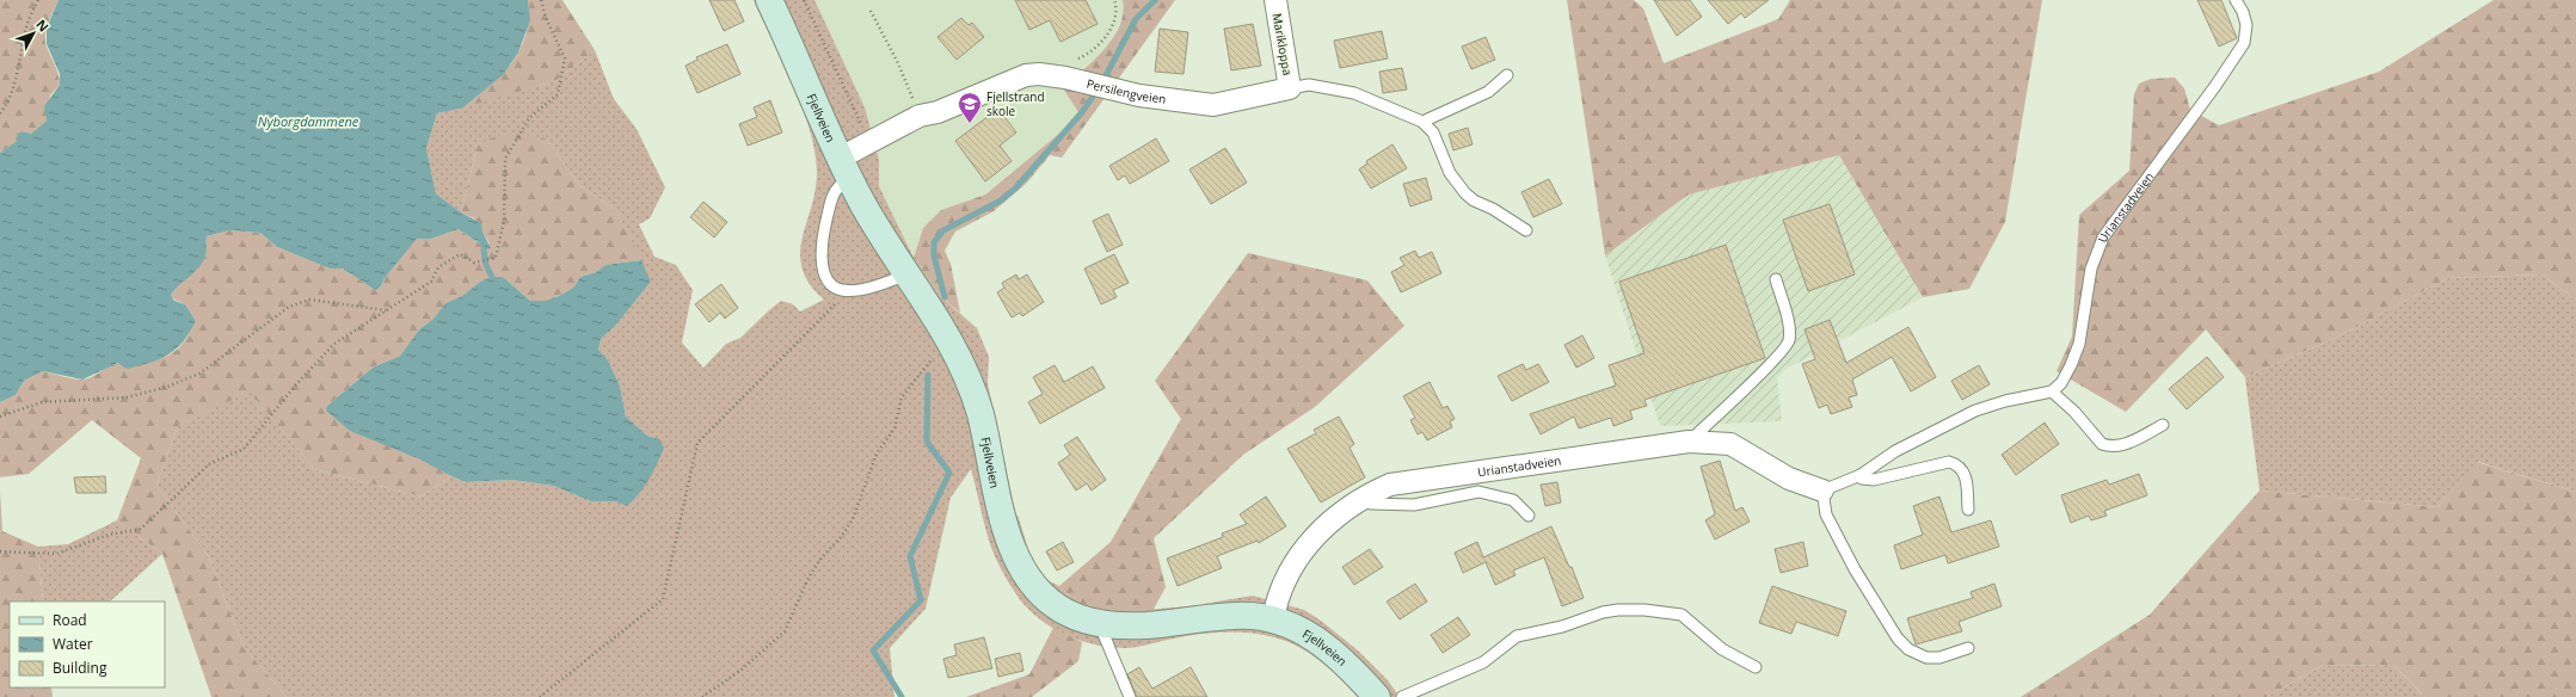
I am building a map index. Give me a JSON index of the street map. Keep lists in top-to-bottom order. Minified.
{"streets":{"main road":["Fjellveien"],"street":["Marikloppa","Persilengveien","Urianstadveien"]},"crossings":[["Marikloppa","Persilengveien"],["Persilengveien","Fjellveien"],["Fjellveien","Urianstadveien"]],"water":["Nyborgdammene"],"places":{"school or university":["Fjellstrand skole"]},"legend":["Road","Water","Building"],"north":"top right"}
